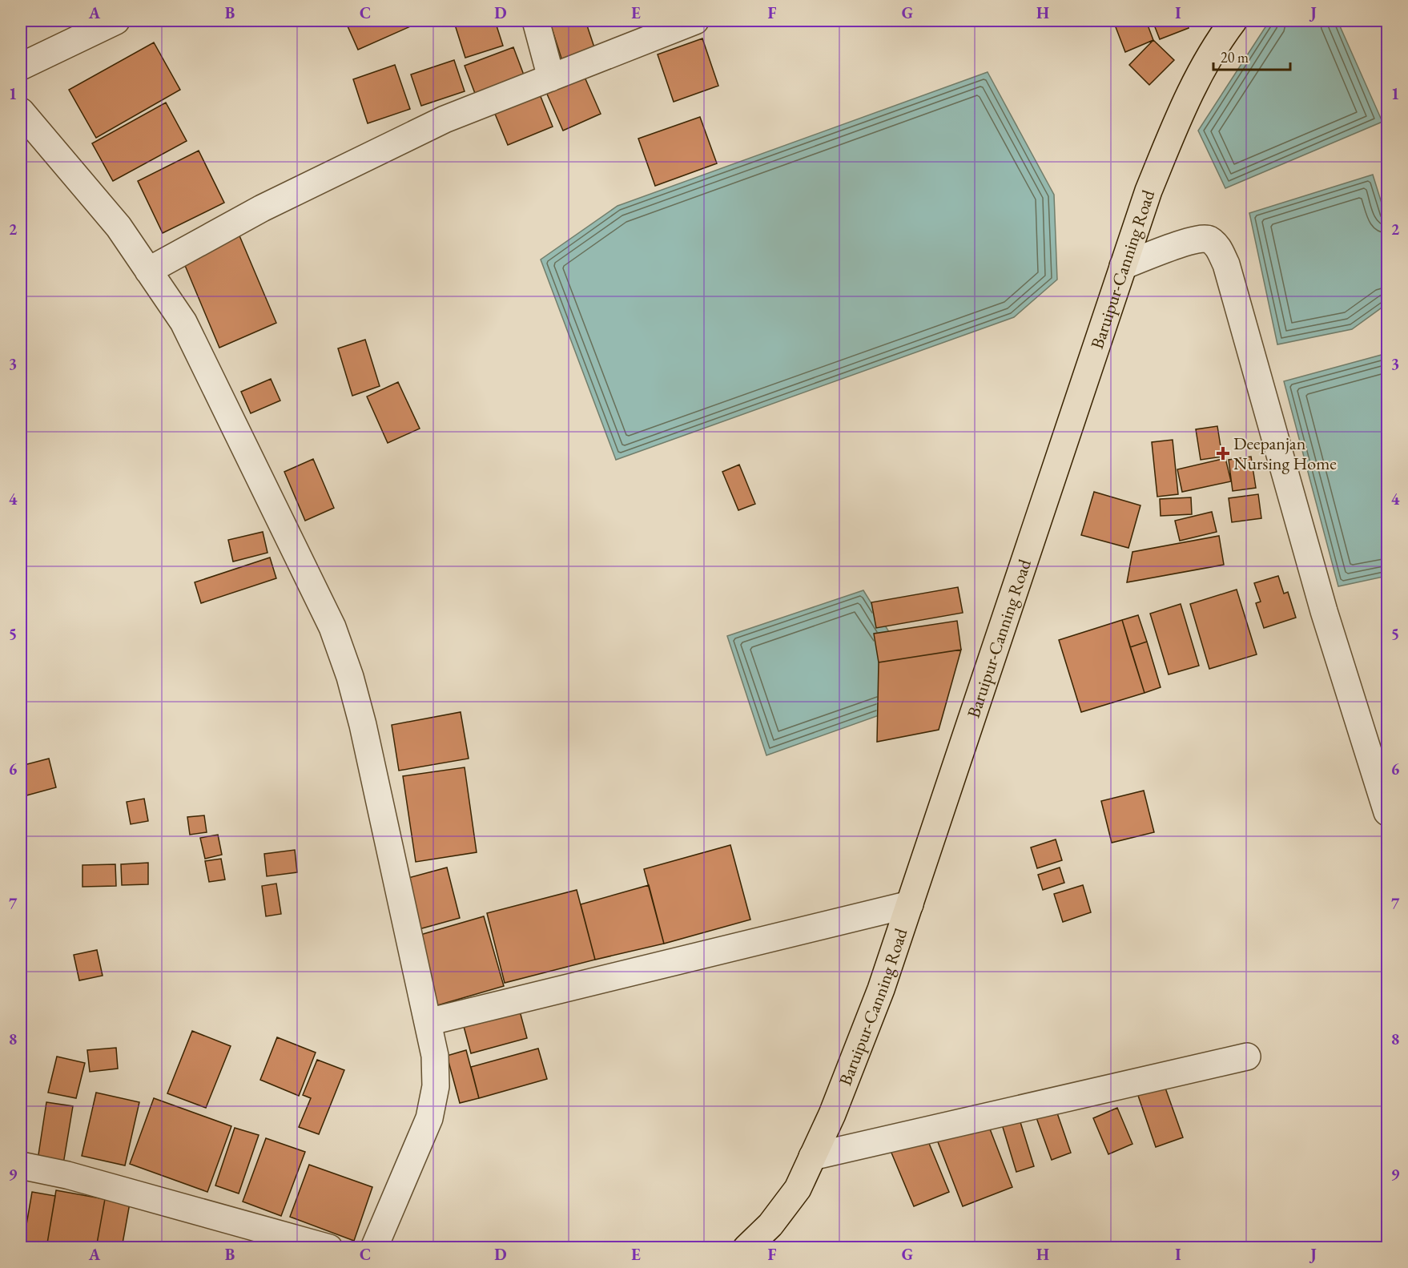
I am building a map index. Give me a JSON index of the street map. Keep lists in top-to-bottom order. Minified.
{"streets":{"main road":["Baruipur-Canning Road"]},"places":{"health":["Deepanjan Nursing Home"]},"scale_bar":"20 m","grid":{"columns":["A","B","C","D","E","F","G","H","I","J"],"rows":["1","2","3","4","5","6","7","8","9"]}}
